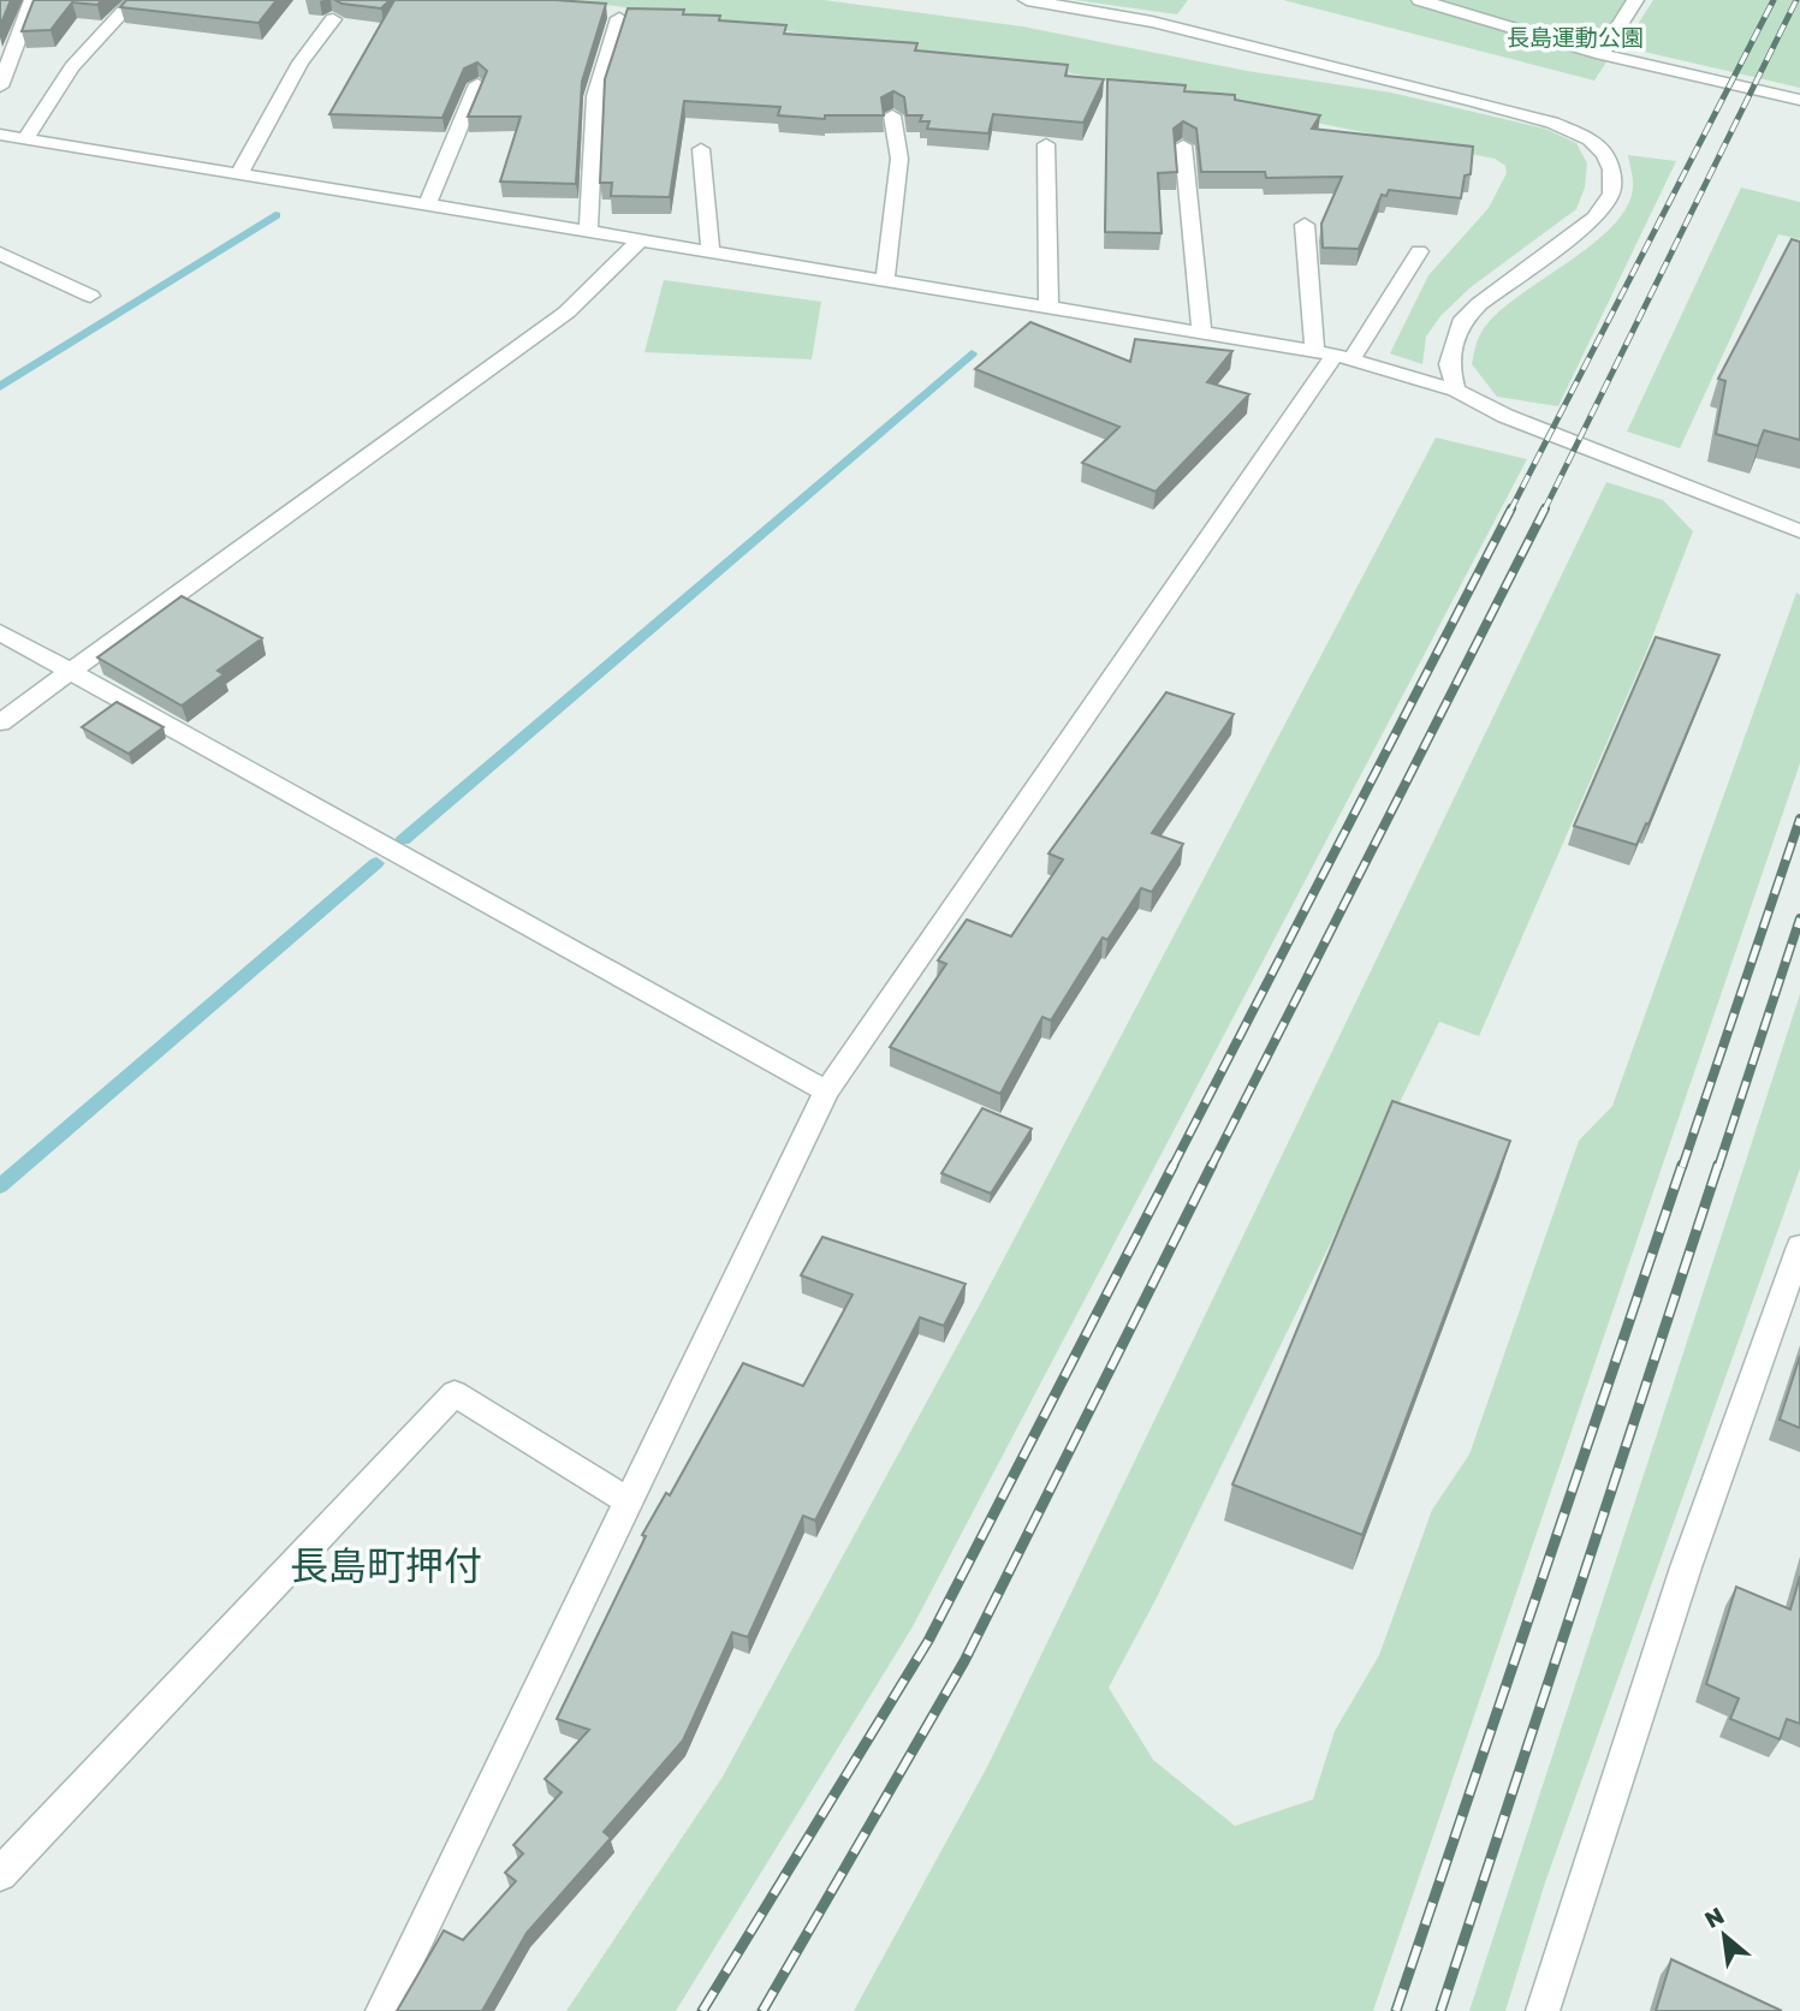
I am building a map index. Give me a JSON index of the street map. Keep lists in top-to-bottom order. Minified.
{"districts":["長島町押付"],"parks":["長島運動公園"],"north":"top left"}
